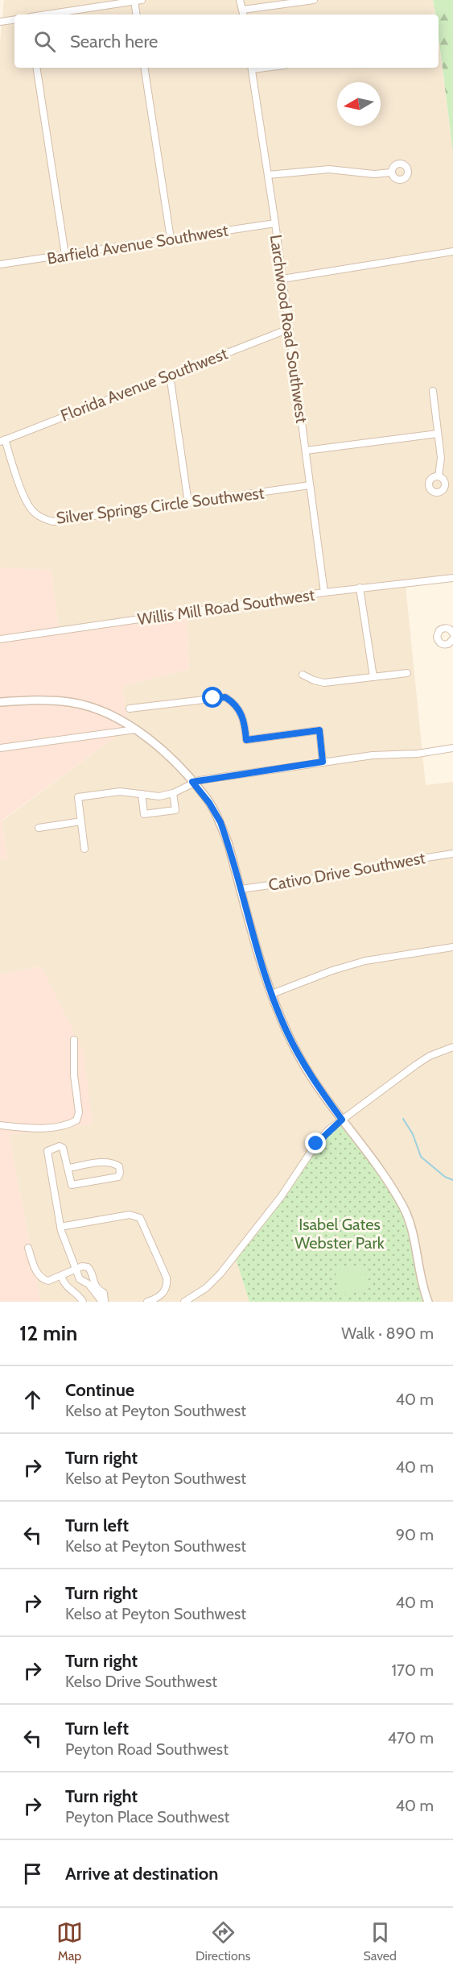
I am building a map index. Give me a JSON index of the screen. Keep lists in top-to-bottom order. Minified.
{"streets":{"street":["Barfield Avenue Southwest","Larchwood Road Southwest","Florida Avenue Southwest","Silver Springs Circle Southwest","Willis Mill Road Southwest","Cativo Drive Southwest"]},"crossings":[["Barfield Avenue Southwest","Larchwood Road Southwest"],["Larchwood Road Southwest","Florida Avenue Southwest"],["Larchwood Road Southwest","Silver Springs Circle Southwest"],["Larchwood Road Southwest","Willis Mill Road Southwest"],["Florida Avenue Southwest","Silver Springs Circle Southwest"]],"parks":["Isabel Gates Webster Park"],"north":"left","page":{"search":"Search here","heading":["12 min","Walk · 890 m"],"list":[["Continue","Kelso at Peyton Southwest","40 m"],["Turn right","Kelso at Peyton Southwest","40 m"],["Turn left","Kelso at Peyton Southwest","90 m"],["Turn right","Kelso at Peyton Southwest","40 m"],["Turn right","Kelso Drive Southwest","170 m"],["Turn left","Peyton Road Southwest","470 m"],["Turn right","Peyton Place Southwest","40 m"],"Arrive at destination"],"nav":["Map","Directions","Saved"]}}
